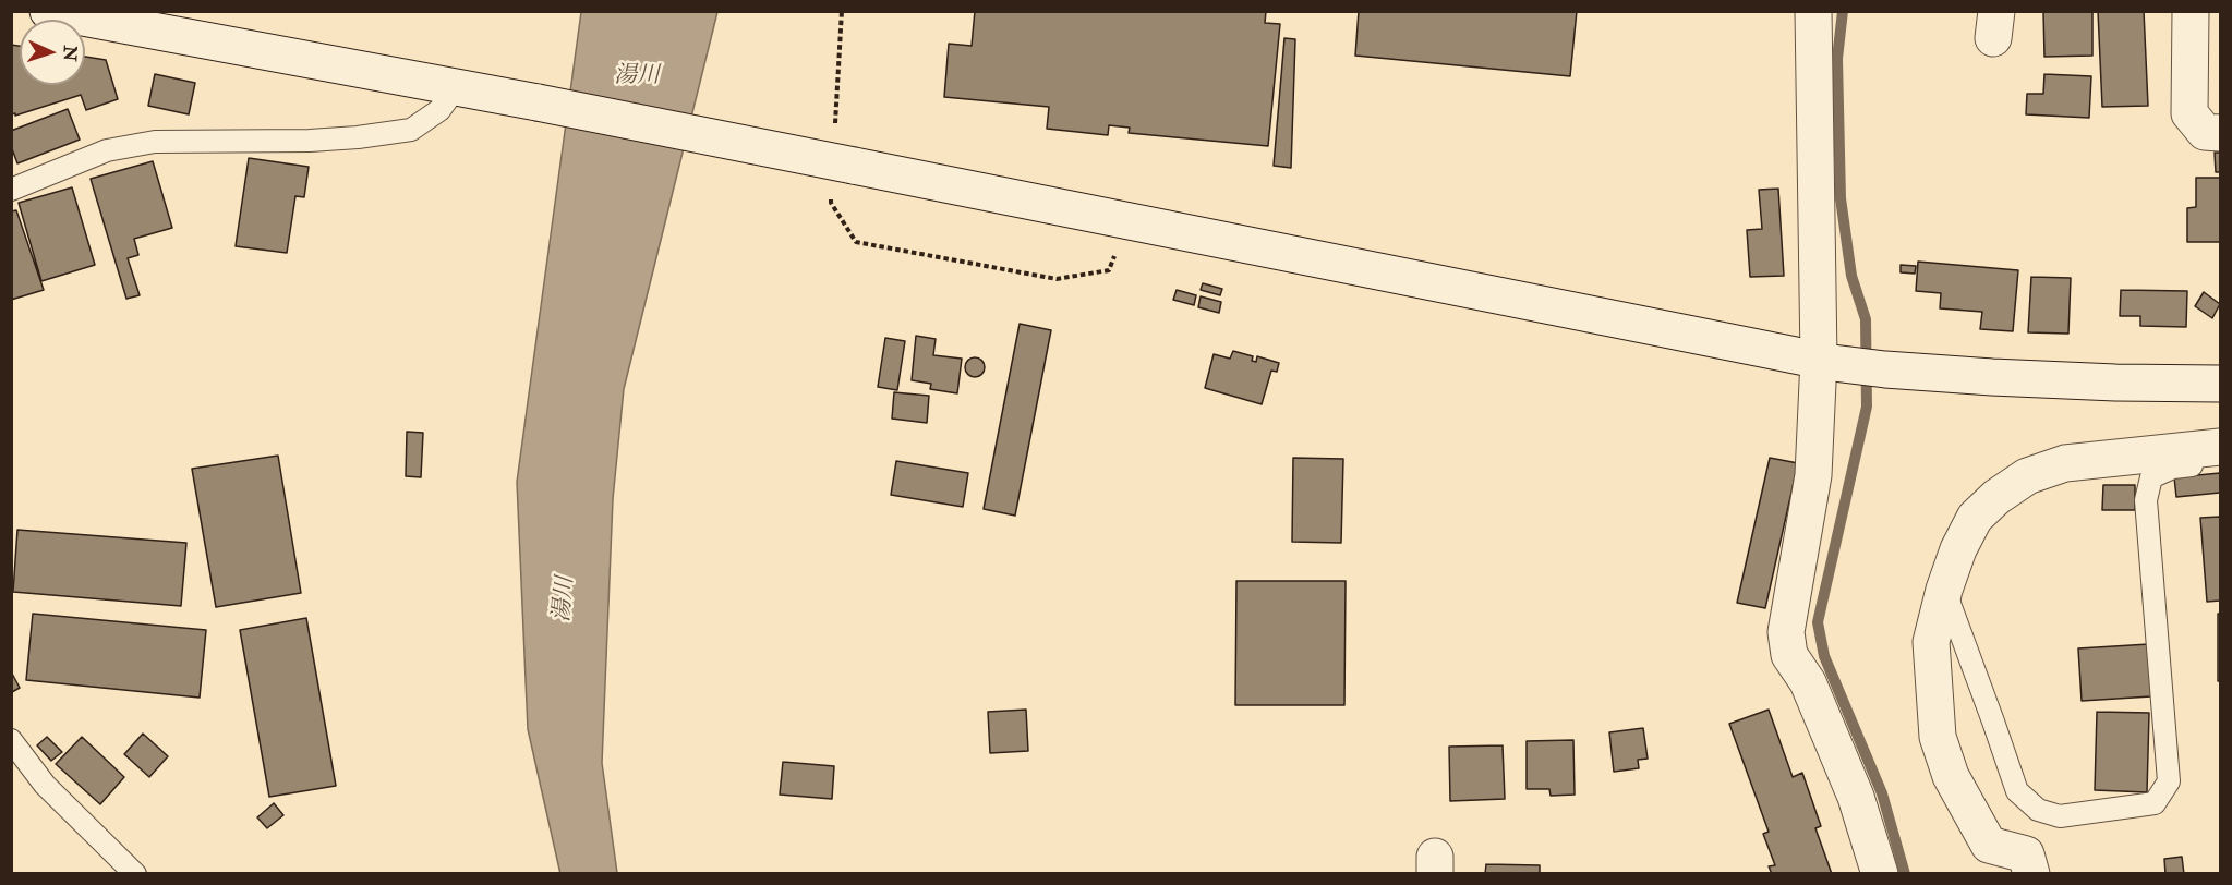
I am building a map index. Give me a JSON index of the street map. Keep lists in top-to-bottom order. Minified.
{"water":["湯川"],"north":"right"}
